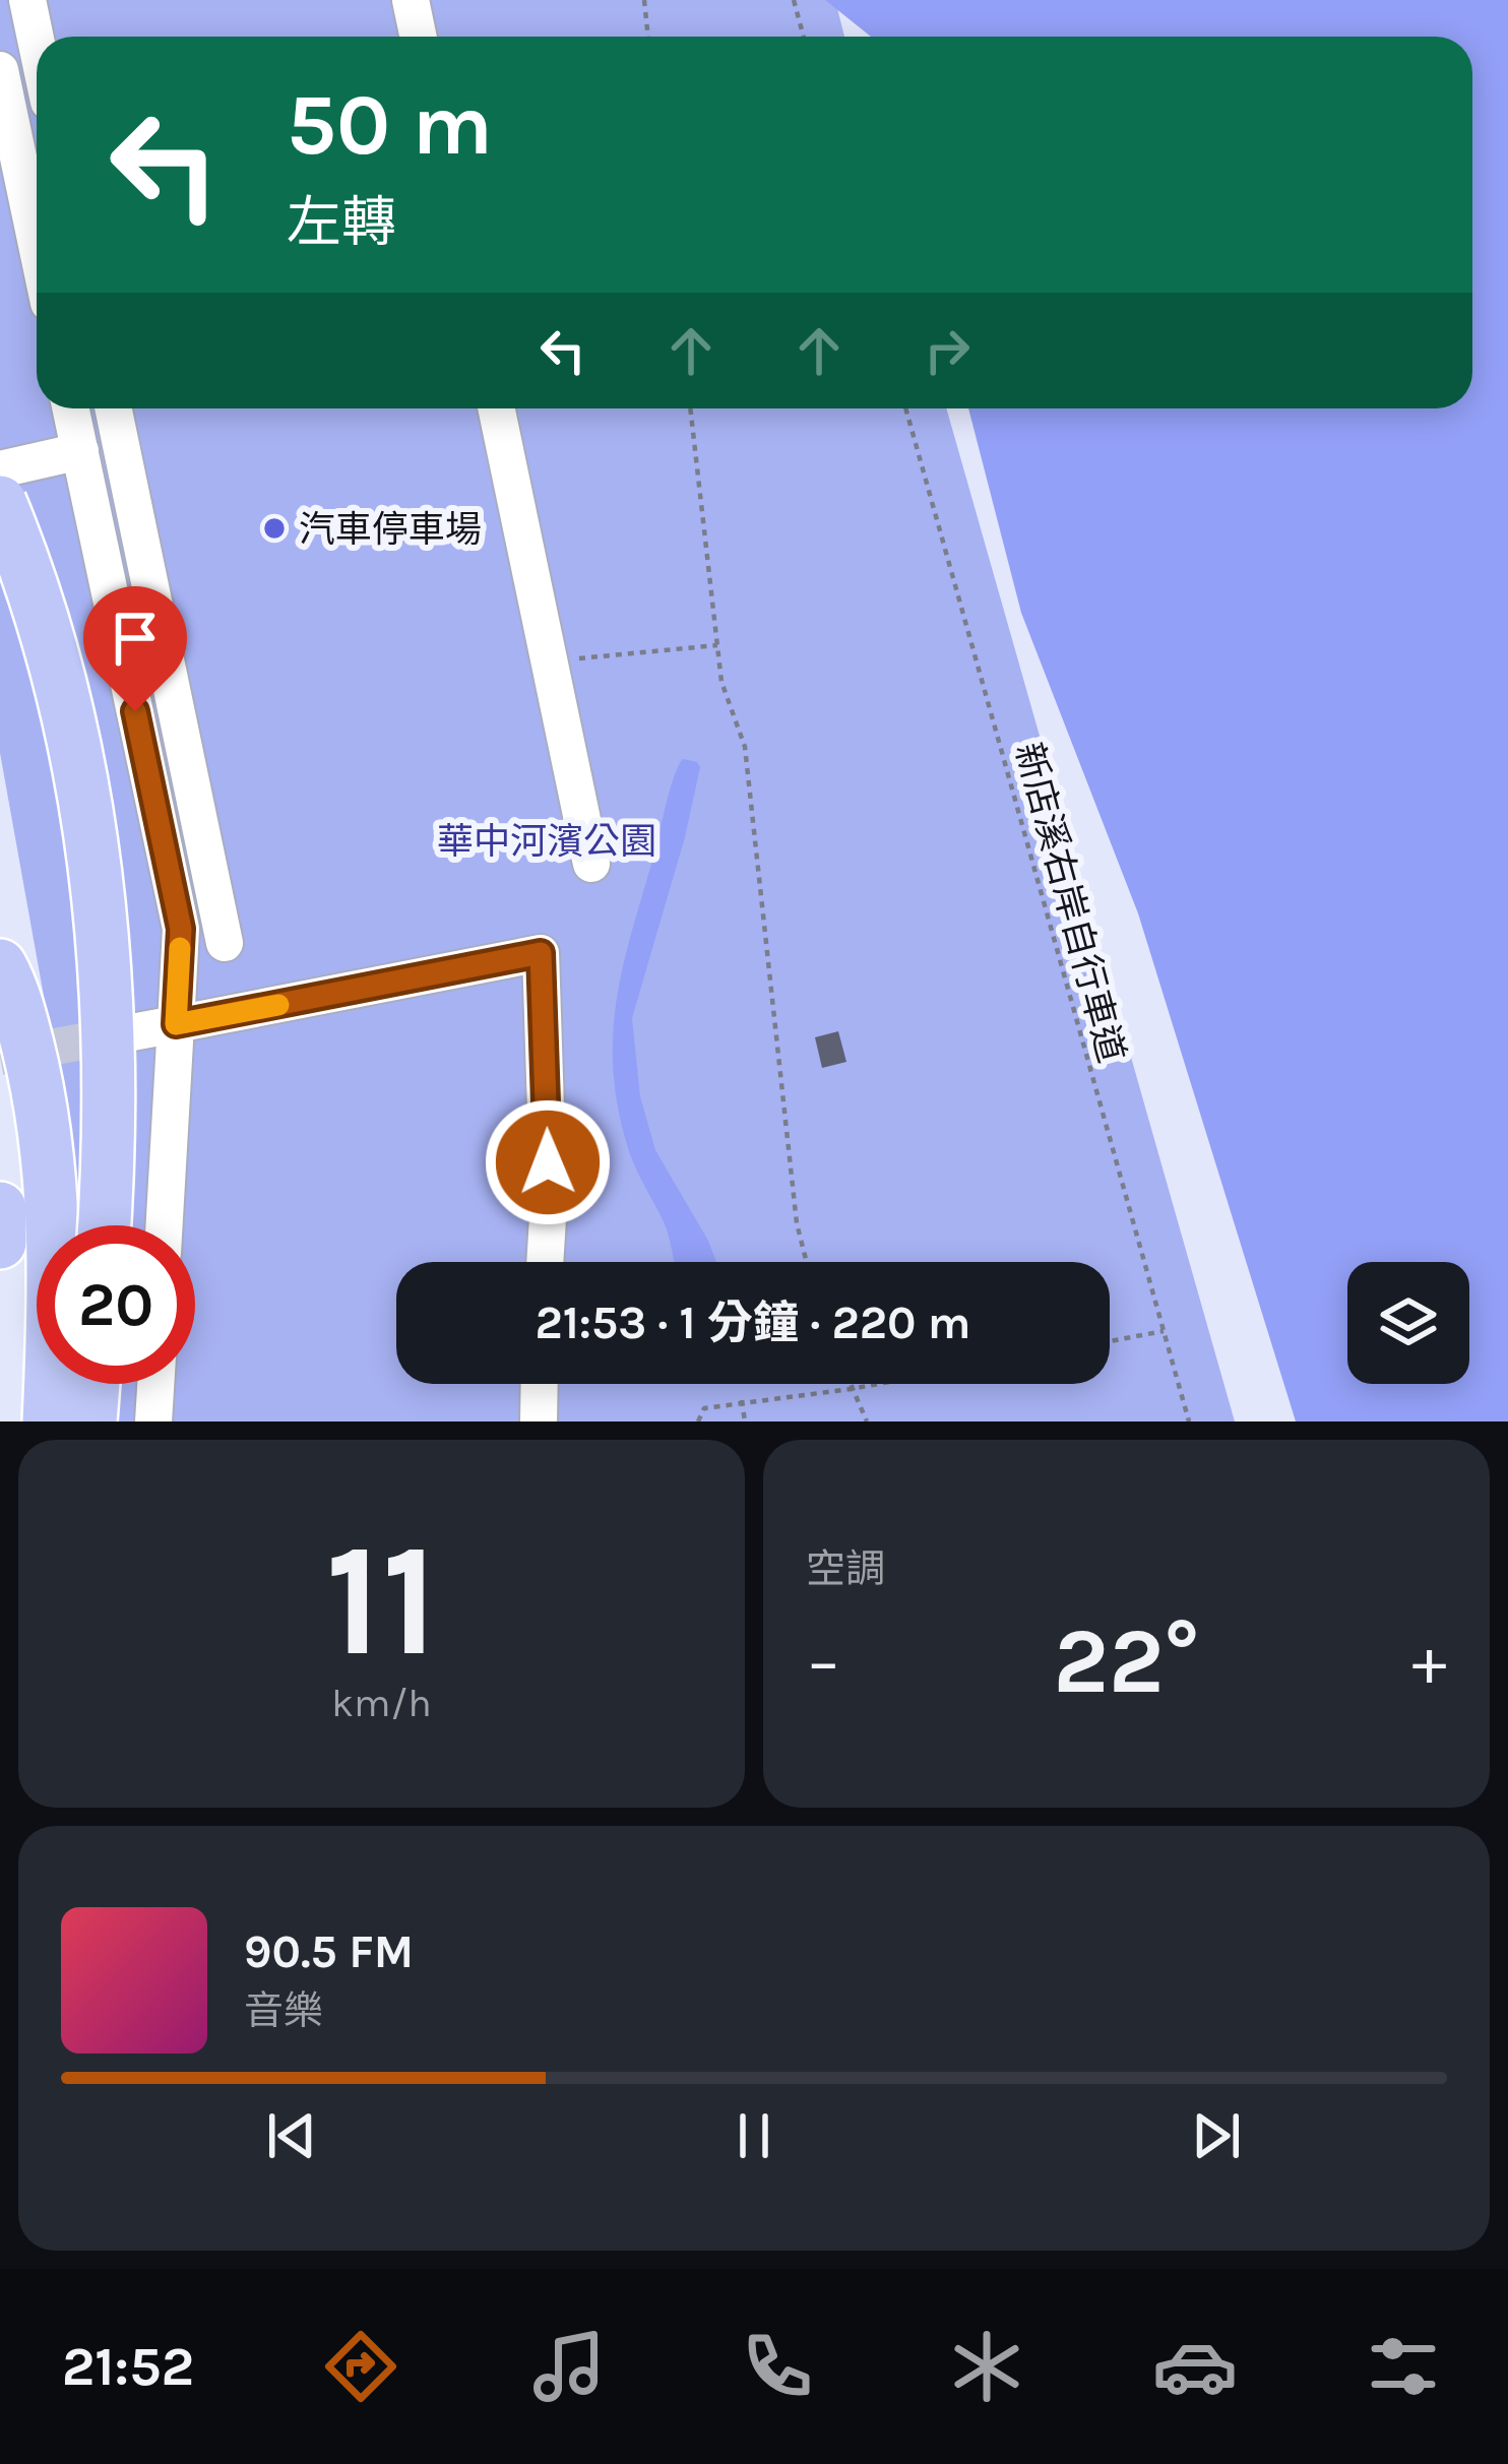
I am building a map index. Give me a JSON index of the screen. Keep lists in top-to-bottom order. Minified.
{"streets":{"path":["新店溪右岸自行車道"]},"parks":["華中河濱公園"],"places":["汽車停車場"],"page":{"turn":["50 m","左轉"],"limit":"20","trip":"21:53 · 1 分鐘 · 220 m","tile":[["11","km/h"],"空調"],"heat":["−","22°","+"],"song":["90.5 FM","音樂"],"tabs":"21:52"}}
